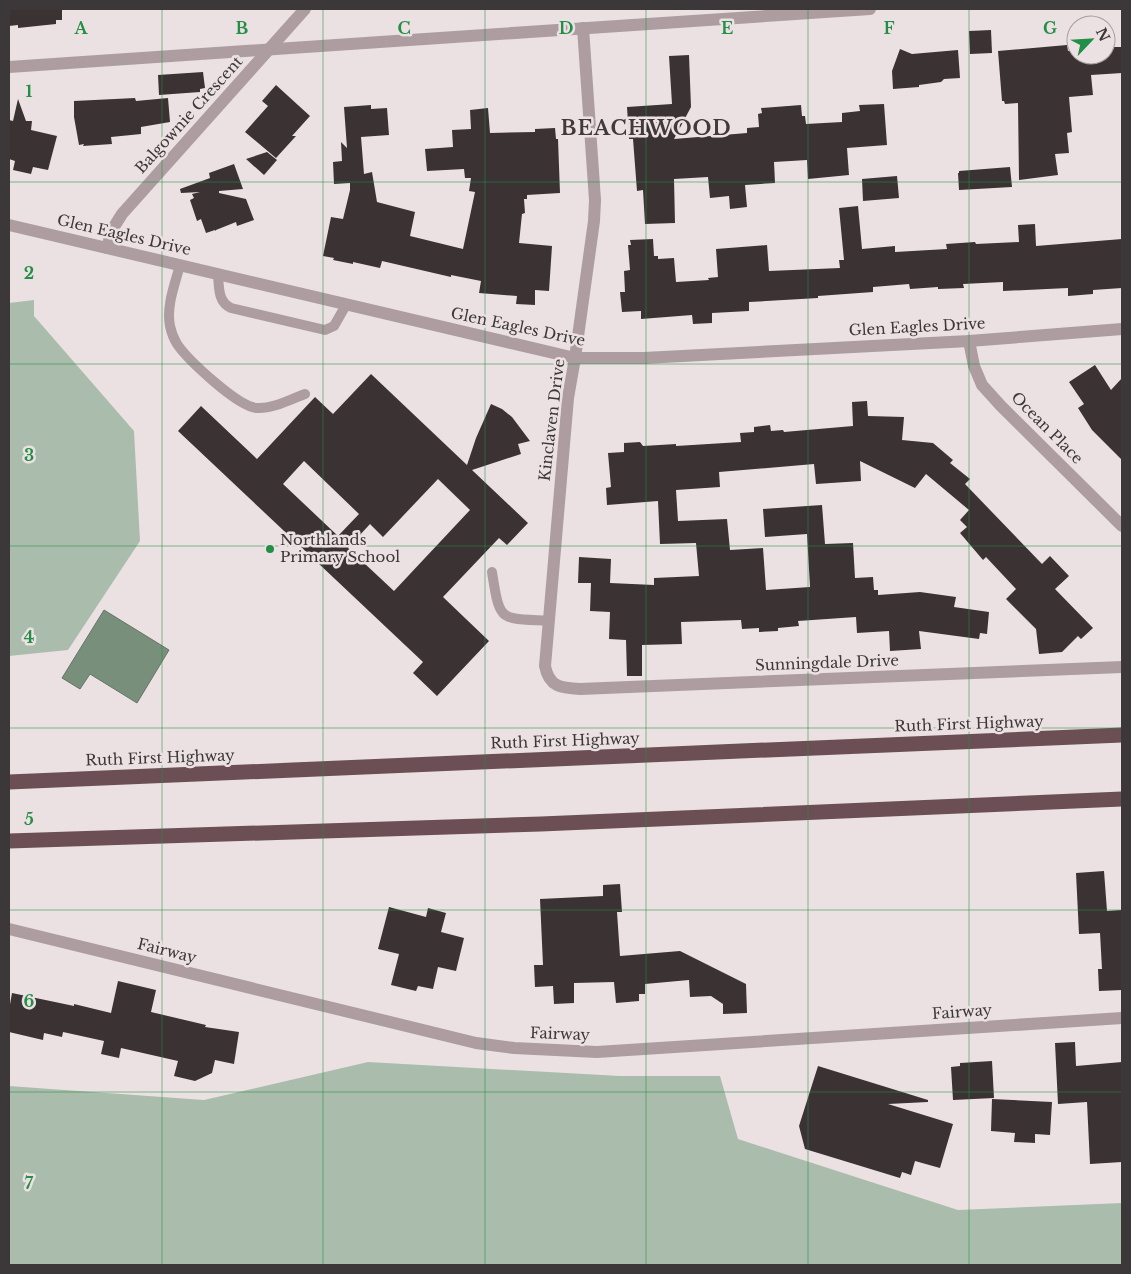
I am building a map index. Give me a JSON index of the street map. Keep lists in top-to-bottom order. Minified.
{"streets":{"highway":["Ruth First Highway"],"street":["Balgownie Crescent","Glen Eagles Drive","Kinclaven Drive","Ocean Place","Sunningdale Drive","Fairway"]},"crossings":[["Balgownie Crescent","Glen Eagles Drive"],["Glen Eagles Drive","Kinclaven Drive"],["Glen Eagles Drive","Ocean Place"],["Kinclaven Drive","Sunningdale Drive"]],"districts":["BEACHWOOD"],"places":["Northlands Primary School"],"north":"top right","grid":{"columns":["A","B","C","D","E","F","G"],"rows":["1","2","3","4","5","6","7"]}}
